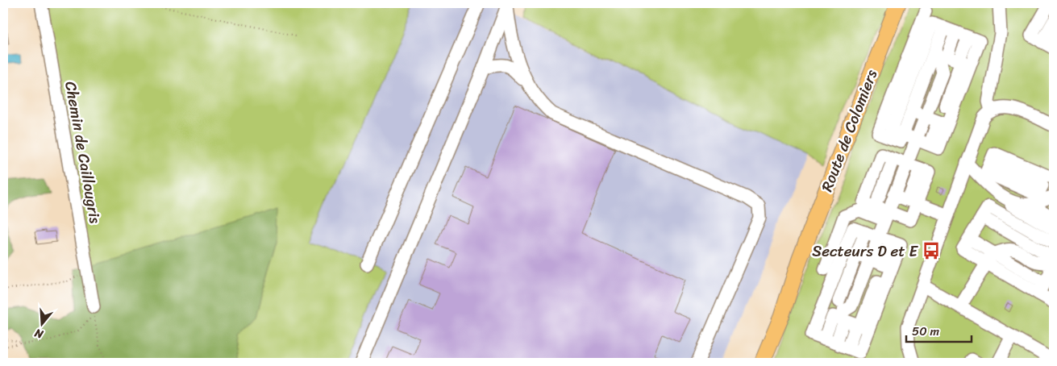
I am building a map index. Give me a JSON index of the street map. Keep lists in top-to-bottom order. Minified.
{"streets":{"main road":["Route de Colomiers"],"street":["Chemin de Caillougris"]},"places":{"bus stop":["Secteurs D et E"]},"scale_bar":"50 m","north":"bottom"}
